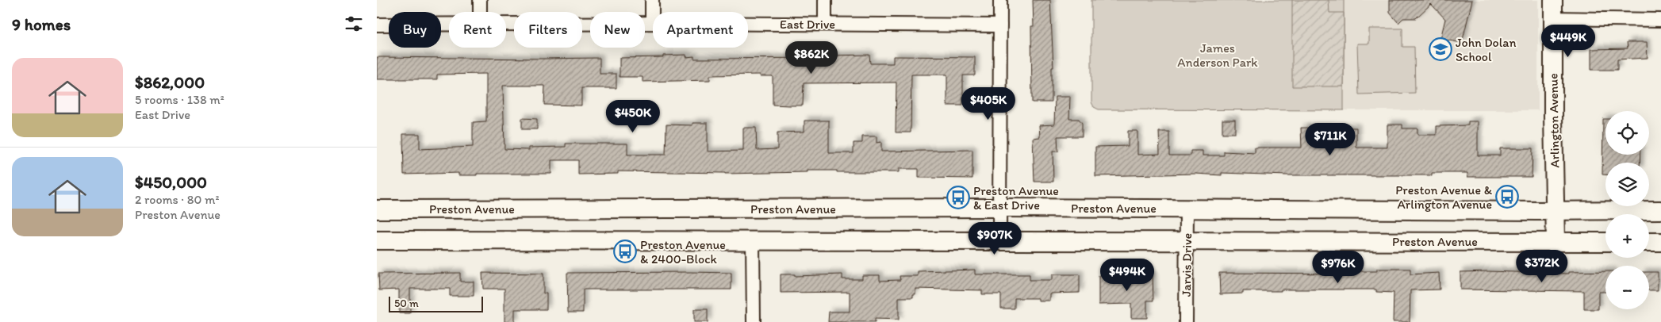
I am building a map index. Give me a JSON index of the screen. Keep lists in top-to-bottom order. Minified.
{"streets":{"main road":["Arlington Avenue","Preston Avenue"],"street":["East Drive","Jarvis Drive"]},"crossings":[["Arlington Avenue","Preston Avenue"],["Preston Avenue","Jarvis Drive"]],"parks":["James Anderson Park"],"places":{"school or university":["John Dolan School"],"bus stop":["Preston Avenue & Arlington Avenue","Preston Avenue & East Drive","Preston Avenue & 2400-Block"]},"scale_bar":"50 m","page":{"heading":"9 homes","chip":["Buy","Rent","Filters","New","Apartment"],"price":["$449K","$862K","$405K","$450K","$711K","$907K","$372K","$976K","$494K"],"list":[{"name":"$862,000","note":"5 rooms · 138 m² · East Drive"},{"name":"$450,000","note":"2 rooms · 80 m² · Preston Avenue"}],"map_buttons":["+","−"],"scale":"50 m"}}
